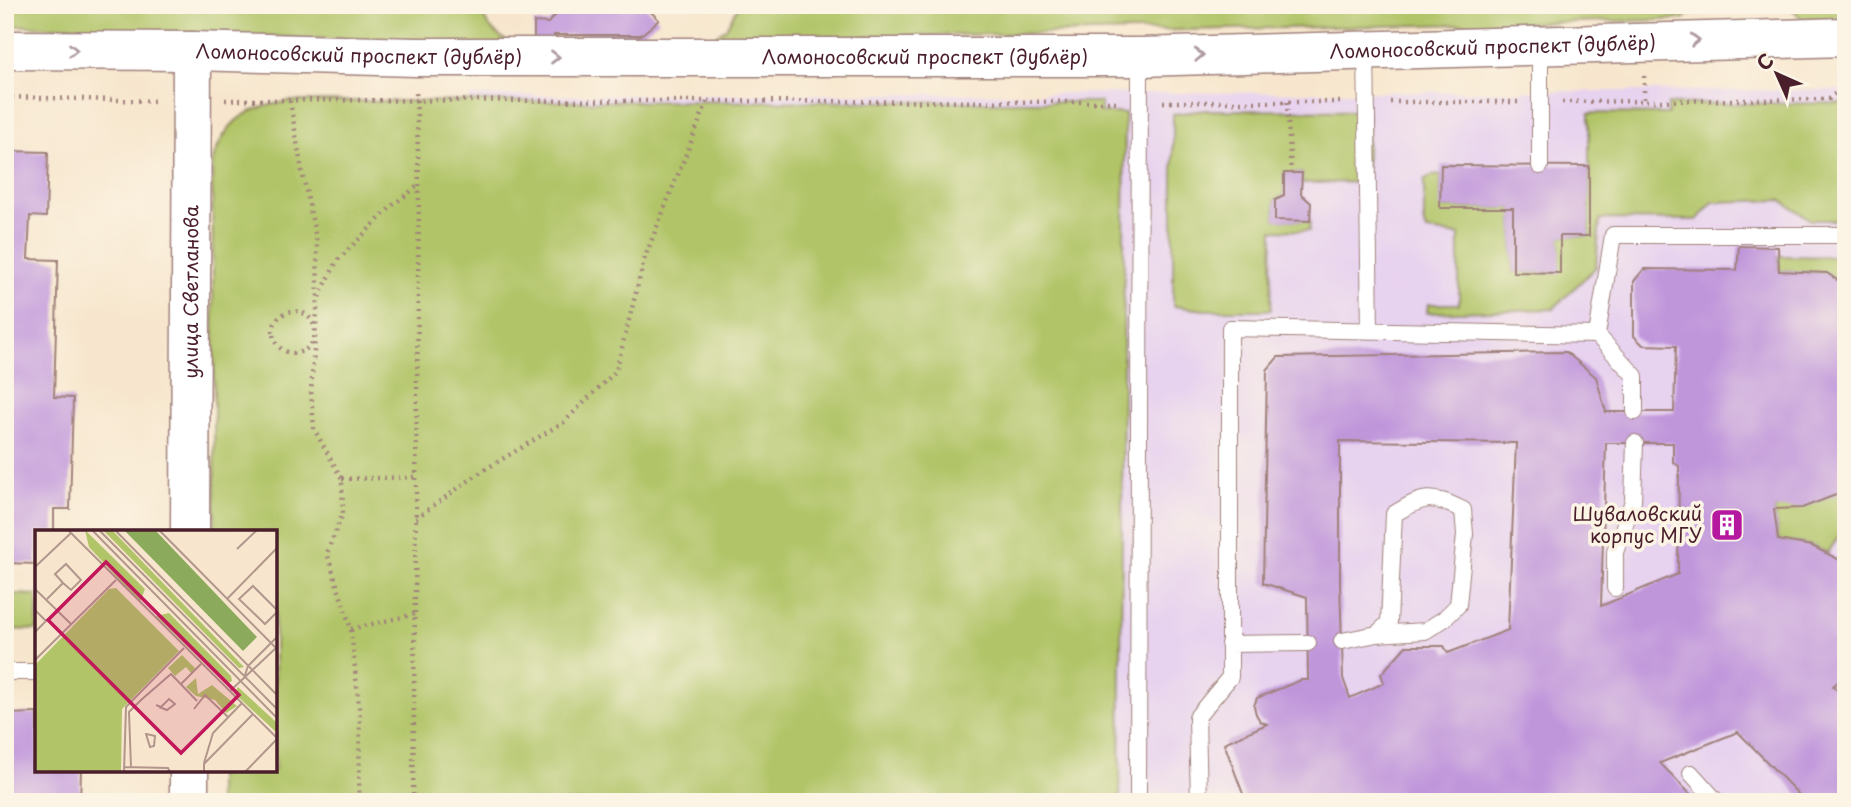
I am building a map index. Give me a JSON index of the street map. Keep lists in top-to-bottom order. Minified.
{"streets":{"street":["Ломоносовский проспект (дублёр)","улица Светланова"]},"crossings":[["Ломоносовский проспект (дублёр)","улица Светланова"]],"one_way":["Ломоносовский проспект (дублёр)"],"places":{"building":["Шуваловский корпус МГУ"]},"north":"top left"}
